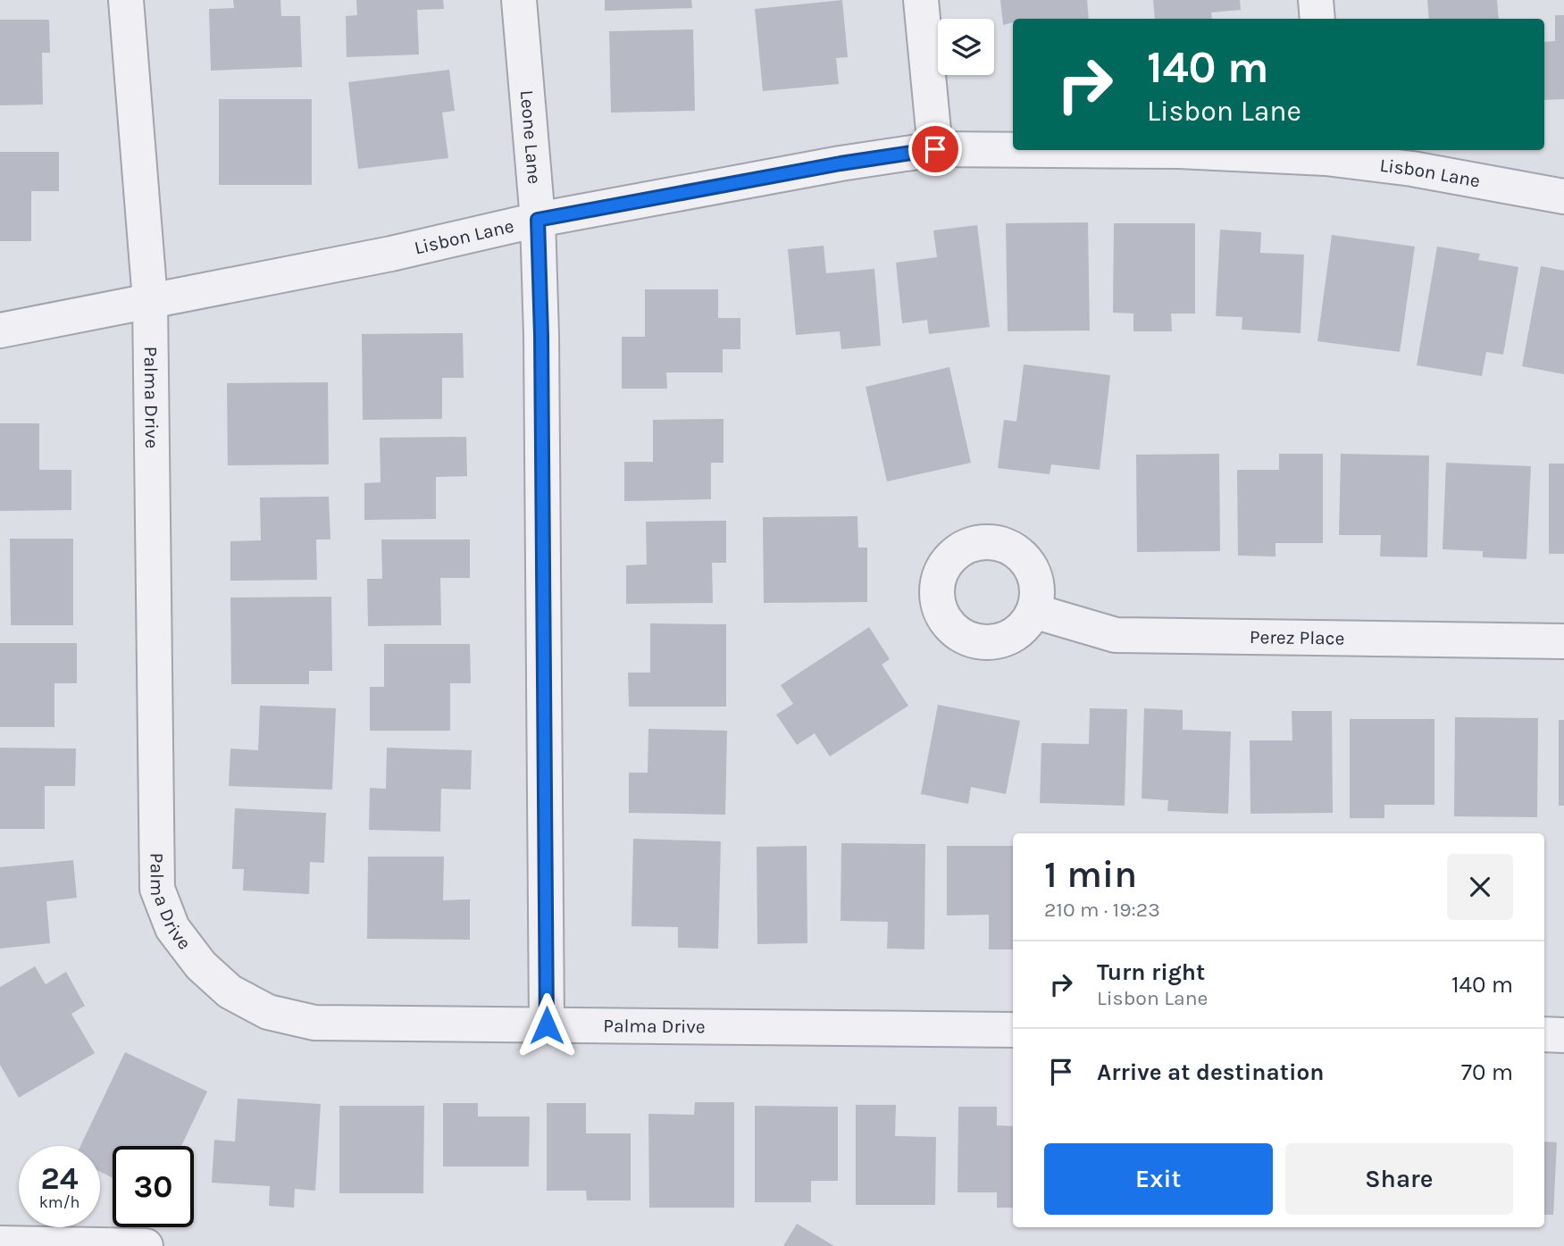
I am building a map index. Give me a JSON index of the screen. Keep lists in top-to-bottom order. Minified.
{"streets":{"street":["Leone Lane","Lisbon Lane","Palma Drive","Perez Place"]},"crossings":[["Leone Lane","Lisbon Lane"],["Leone Lane","Palma Drive"],["Lisbon Lane","Palma Drive"]],"page":{"turn":["140 m","Lisbon Lane"],"heading":["1 min","210 m · 19:23"],"list":[{"name":"Turn right","note":"Lisbon Lane","value":"140 m"},{"name":"Arrive at destination","value":"70 m"}],"buttons":["Exit","Share"],"speed":"24 km/h","limit":"30"}}
